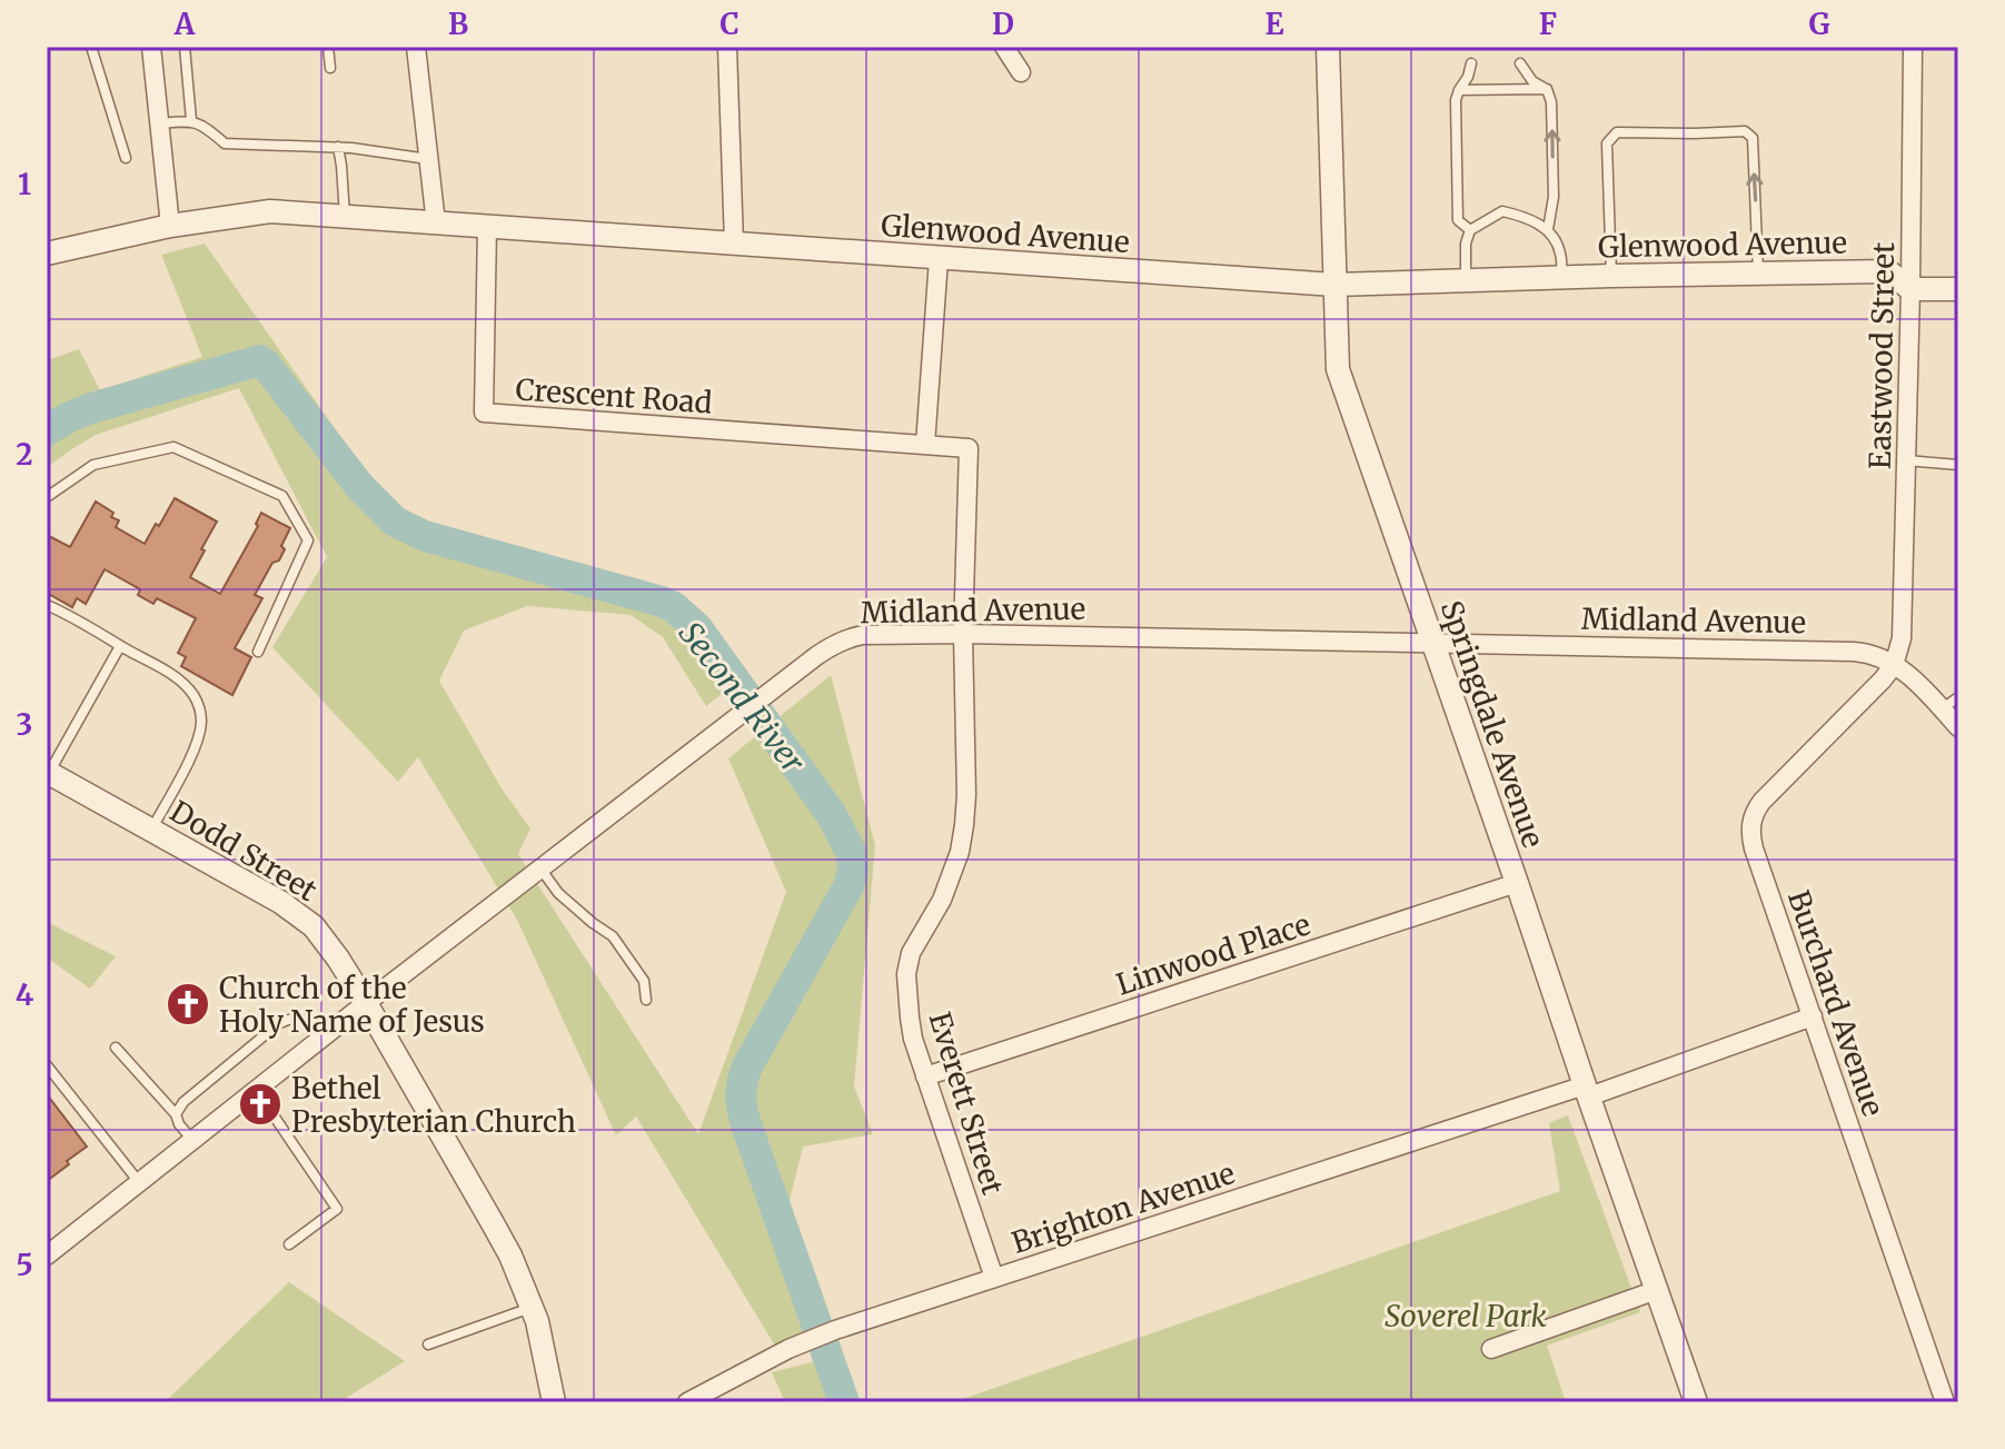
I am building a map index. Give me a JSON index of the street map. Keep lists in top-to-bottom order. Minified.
{"streets":{"street":["Glenwood Avenue","Eastwood Street","Crescent Road","Midland Avenue","Springdale Avenue","Dodd Street","Linwood Place","Burchard Avenue","Everett Street","Brighton Avenue"]},"crossings":[["Glenwood Avenue","Eastwood Street"],["Glenwood Avenue","Crescent Road"],["Glenwood Avenue","Springdale Avenue"],["Eastwood Street","Midland Avenue"],["Eastwood Street","Burchard Avenue"],["Crescent Road","Everett Street"],["Midland Avenue","Springdale Avenue"],["Midland Avenue","Dodd Street"],["Midland Avenue","Burchard Avenue"],["Midland Avenue","Everett Street"],["Springdale Avenue","Linwood Place"],["Springdale Avenue","Brighton Avenue"],["Linwood Place","Everett Street"],["Burchard Avenue","Brighton Avenue"],["Everett Street","Brighton Avenue"]],"water":["Second River"],"parks":["Soverel Park"],"places":{"church":["Church of the Holy Name of Jesus","Bethel Presbyterian Church"]},"grid":{"columns":["A","B","C","D","E","F","G"],"rows":["1","2","3","4","5"]}}
